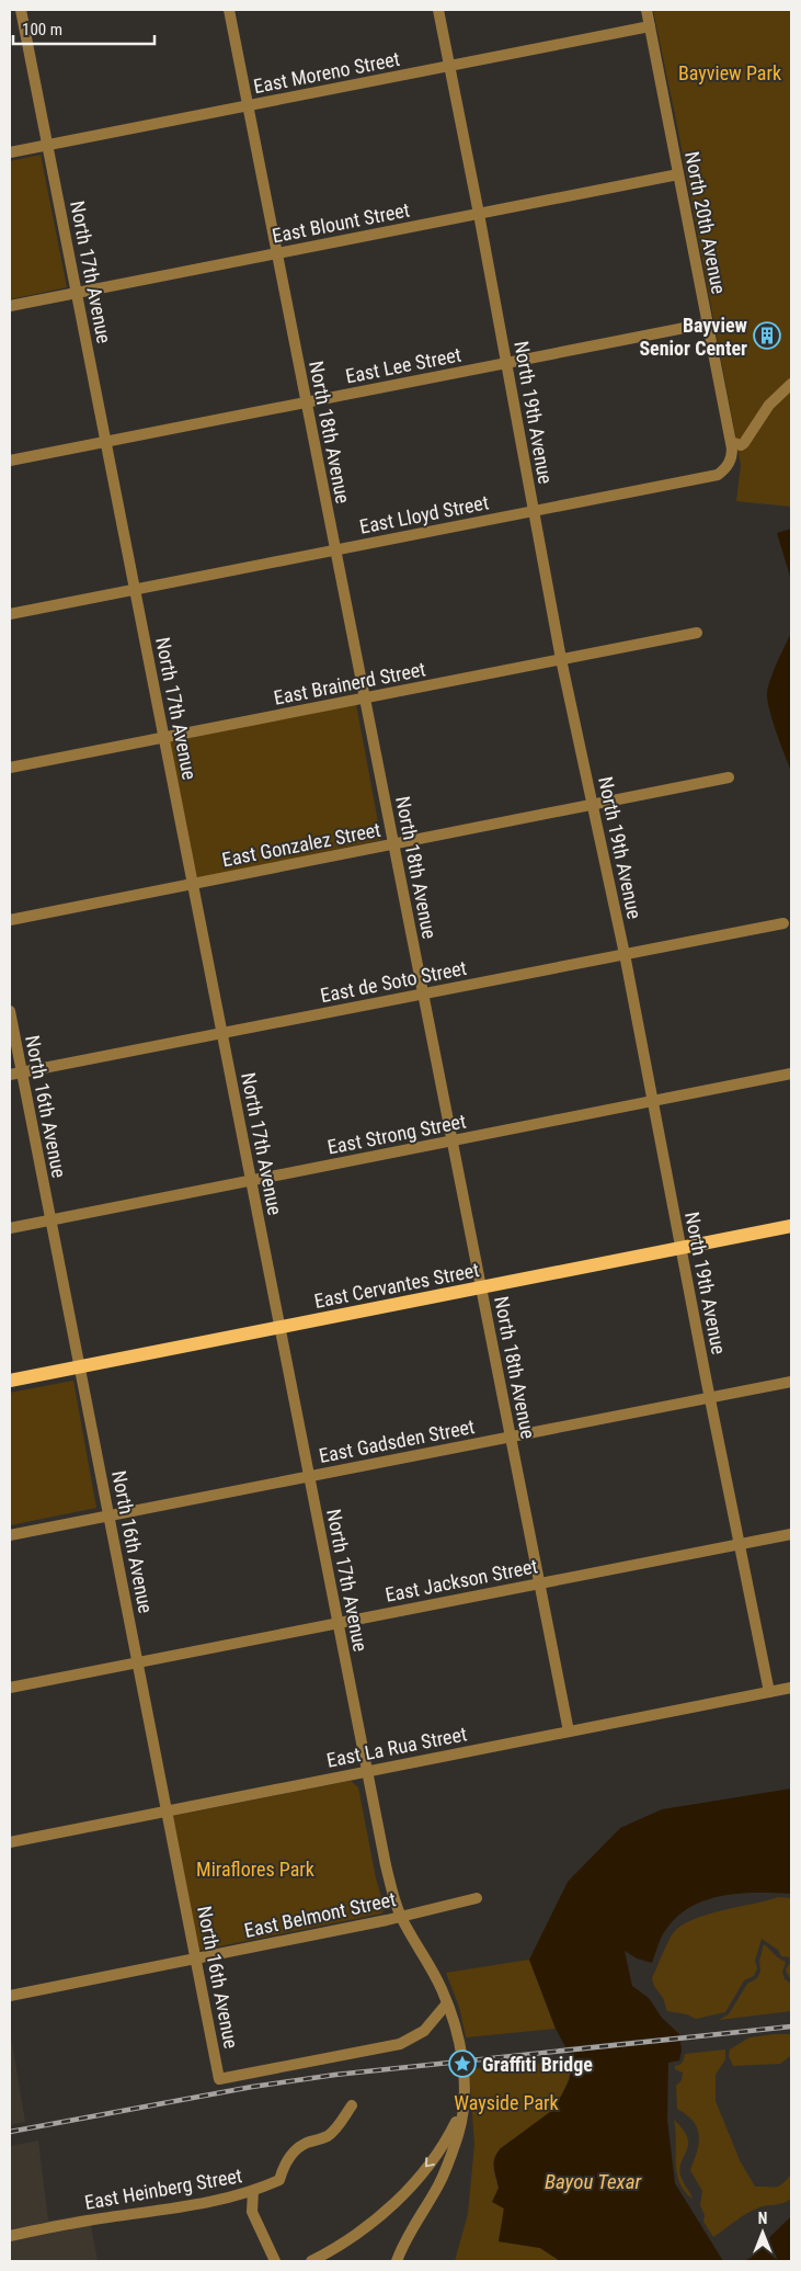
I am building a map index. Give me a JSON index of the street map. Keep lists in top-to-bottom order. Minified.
{"streets":{"main road":["East Cervantes Street"],"street":["East Moreno Street","East Blount Street","North 20th Avenue","North 17th Avenue","East Lee Street","North 19th Avenue","North 18th Avenue","East Lloyd Street","East Brainerd Street","East Gonzalez Street","East de Soto Street","North 16th Avenue","East Strong Street","East Gadsden Street","East Jackson Street","East La Rua Street","East Belmont Street","East Heinberg Street"]},"crossings":[["East Moreno Street","North 20th Avenue"],["East Moreno Street","North 17th Avenue"],["East Moreno Street","North 19th Avenue"],["East Moreno Street","North 18th Avenue"],["East Blount Street","North 20th Avenue"],["East Blount Street","North 17th Avenue"],["East Blount Street","North 19th Avenue"],["East Blount Street","North 18th Avenue"],["North 20th Avenue","East Lee Street"],["North 20th Avenue","East Lloyd Street"],["North 17th Avenue","East Lee Street"],["North 17th Avenue","East Lloyd Street"],["North 17th Avenue","East Brainerd Street"],["North 17th Avenue","East Gonzalez Street"],["North 17th Avenue","East de Soto Street"],["North 17th Avenue","North 16th Avenue"],["North 17th Avenue","East Strong Street"],["North 17th Avenue","East Cervantes Street"],["North 17th Avenue","East Gadsden Street"],["North 17th Avenue","East Jackson Street"],["North 17th Avenue","East La Rua Street"],["North 17th Avenue","East Belmont Street"],["East Lee Street","North 19th Avenue"],["East Lee Street","North 18th Avenue"],["North 19th Avenue","East Lloyd Street"],["North 19th Avenue","East Brainerd Street"],["North 19th Avenue","East Gonzalez Street"],["North 19th Avenue","East de Soto Street"],["North 19th Avenue","East Strong Street"],["North 19th Avenue","East Cervantes Street"],["North 19th Avenue","East Gadsden Street"],["North 19th Avenue","East Jackson Street"],["North 19th Avenue","East La Rua Street"],["North 18th Avenue","East Lloyd Street"],["North 18th Avenue","East Brainerd Street"],["North 18th Avenue","East Gonzalez Street"],["North 18th Avenue","East de Soto Street"],["North 18th Avenue","East Strong Street"],["North 18th Avenue","East Cervantes Street"],["North 18th Avenue","East Gadsden Street"],["North 18th Avenue","East Jackson Street"],["North 18th Avenue","East La Rua Street"],["East de Soto Street","North 16th Avenue"],["North 16th Avenue","East Strong Street"],["North 16th Avenue","East Cervantes Street"],["North 16th Avenue","East Gadsden Street"],["North 16th Avenue","East Jackson Street"],["North 16th Avenue","East La Rua Street"],["North 16th Avenue","East Belmont Street"]],"water":["Bayou Texar"],"parks":["Bayview Park","Miraflores Park","Wayside Park"],"places":{"building":["Bayview Senior Center"],"place":["Graffiti Bridge"]},"scale_bar":"100 m","north":"top"}
